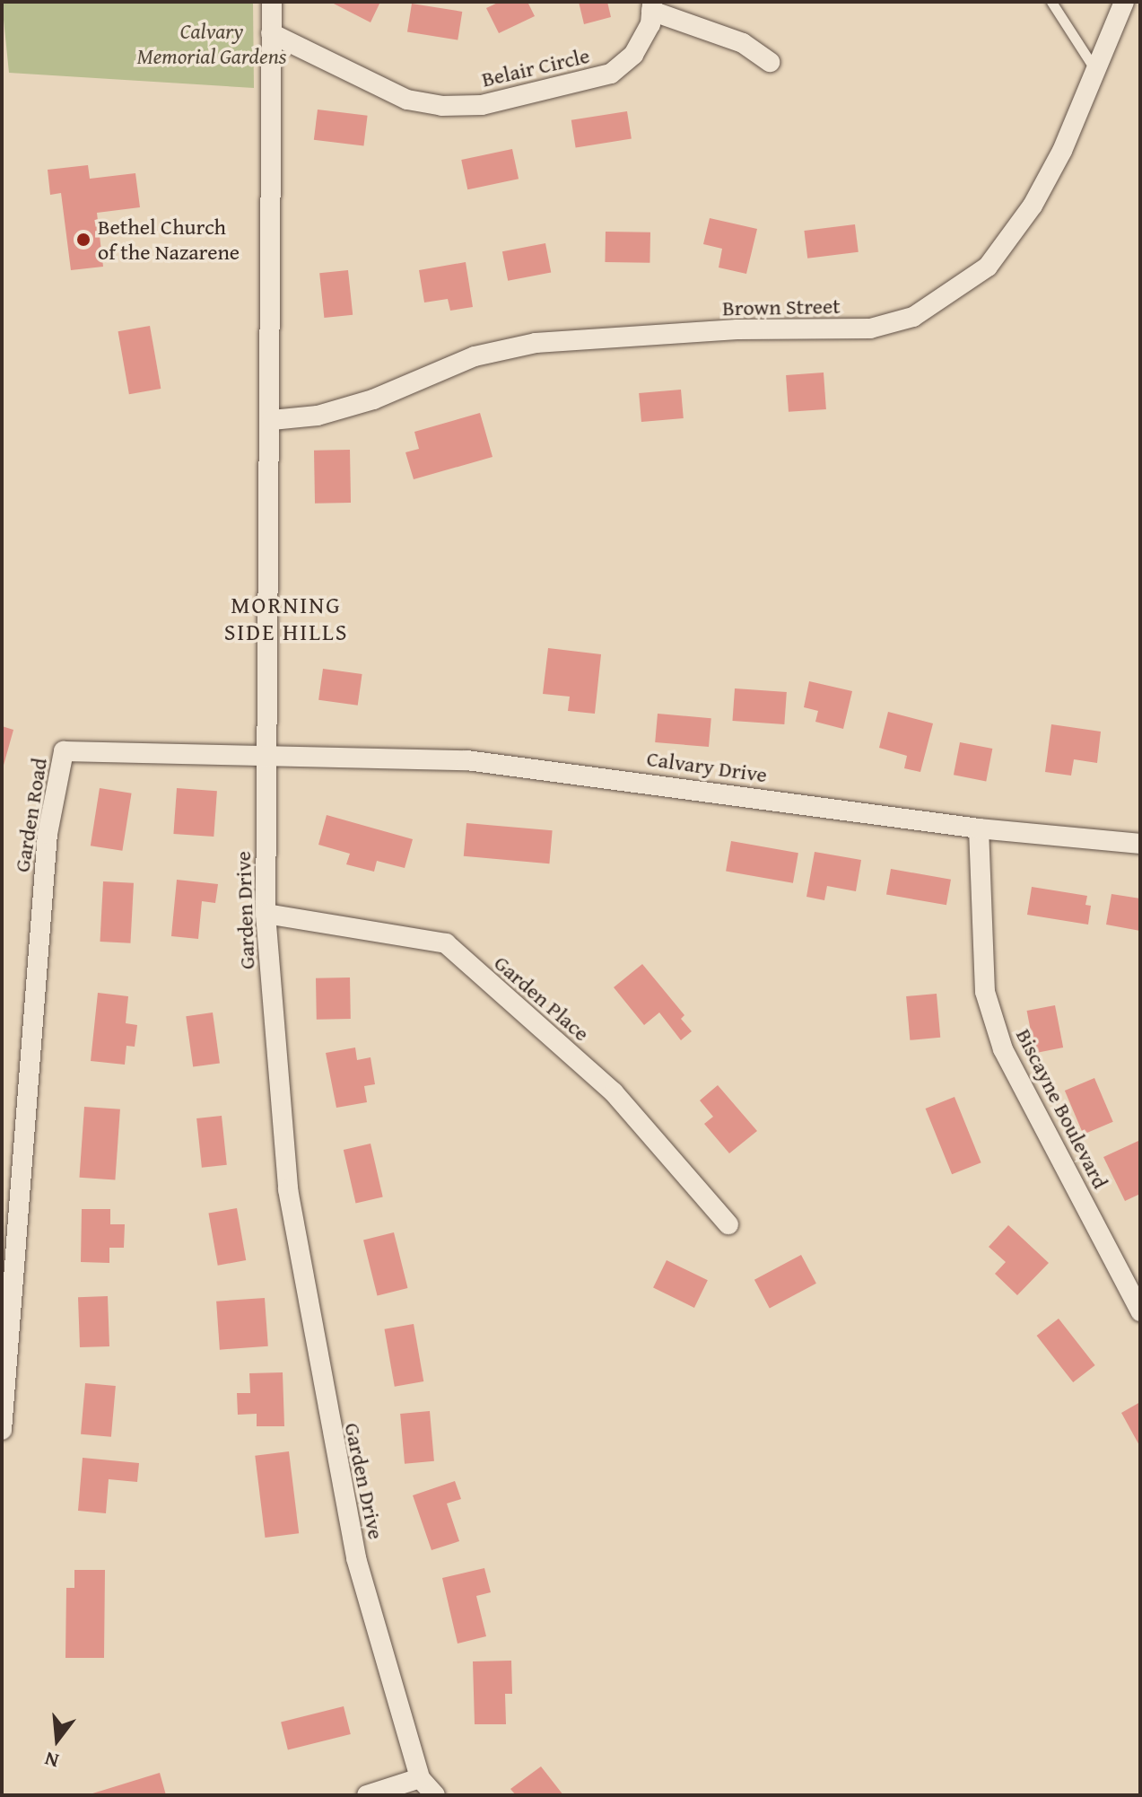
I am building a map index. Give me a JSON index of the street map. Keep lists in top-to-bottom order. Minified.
{"streets":{"street":["Belair Circle","Brown Street","Calvary Drive","Garden Road","Garden Drive","Garden Place","Biscayne Boulevard"]},"crossings":[["Belair Circle","Garden Drive"],["Brown Street","Garden Drive"],["Calvary Drive","Garden Road"],["Calvary Drive","Garden Drive"],["Calvary Drive","Biscayne Boulevard"],["Garden Road","Garden Drive"],["Garden Drive","Garden Place"]],"districts":["MORNING SIDE HILLS"],"parks":["Calvary Memorial Gardens"],"places":["Bethel Church of the Nazarene"],"north":"bottom"}
